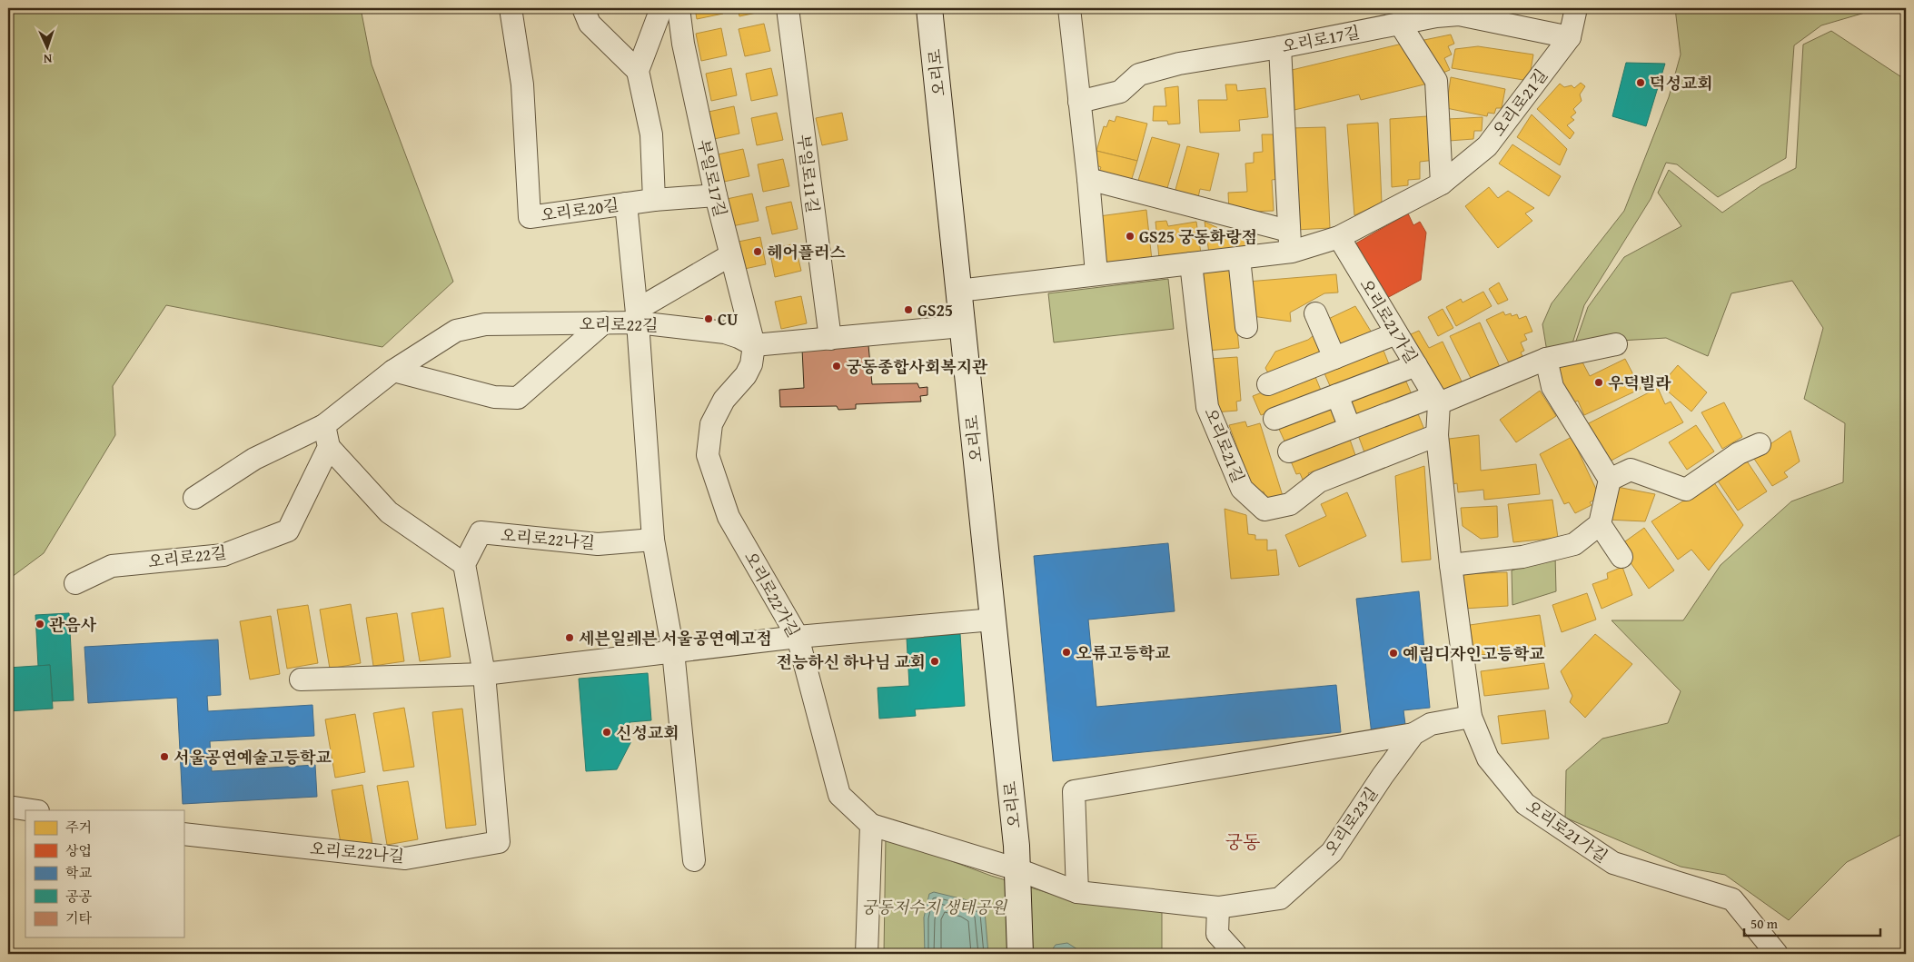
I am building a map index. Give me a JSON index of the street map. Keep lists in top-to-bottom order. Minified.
{"streets":{"main road":["오리로"],"street":["오리로17길","오리로21길","부일로11길","부일로17길","오리로20길","오리로21가길","오리로22길","오리로22나길","오리로22가길","오리로23길"]},"crossings":[["오리로17길","오리로21길"],["오리로","오리로21길"],["오리로","오리로23길"],["오리로21길","오리로21가길"],["부일로17길","오리로20길"],["부일로17길","오리로22길"],["부일로17길","오리로22가길"],["오리로21가길","오리로23길"],["오리로22길","오리로22가길"]],"districts":["궁동"],"parks":["궁동저수지 생태공원"],"places":["덕성교회","GS25 궁동화랑점","헤어플러스","GS25","CU","궁동종합사회복지관","우덕빌라","관음사","세븐일레븐 서울공연예고점","오류고등학교","예림디자인고등학교","전능하신 하나님 교회","신성교회","서울공연예술고등학교"],"legend":["주거","상업","학교","공공","기타"],"scale_bar":"50 m","north":"bottom"}
